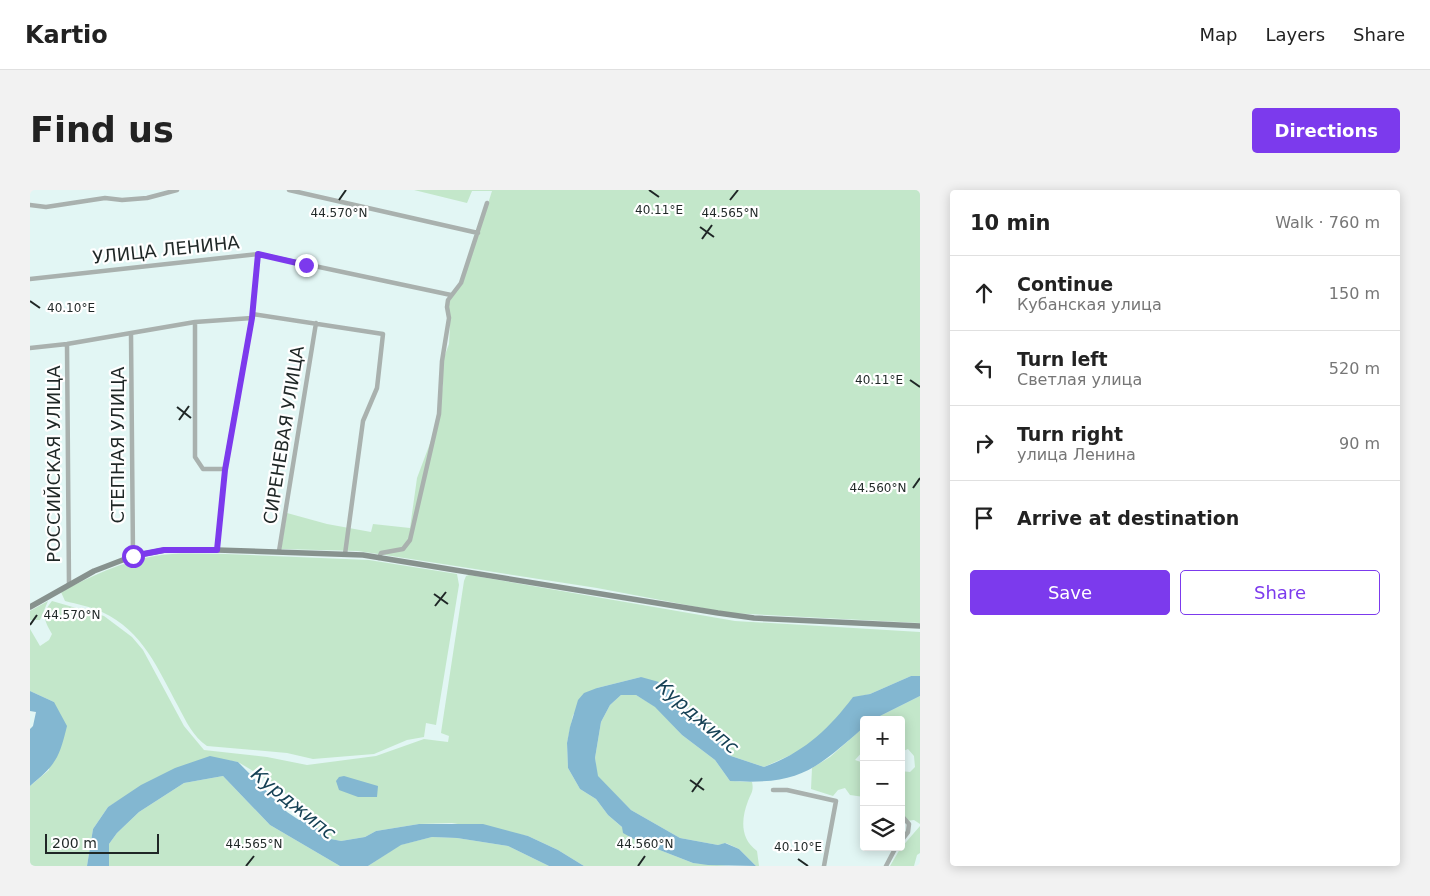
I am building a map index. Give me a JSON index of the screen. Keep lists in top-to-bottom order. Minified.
{"streets":{"street":["УЛИЦА ЛЕНИНА","СИРЕНЕВАЯ УЛИЦА","СТЕПНАЯ УЛИЦА","РОССИЙСКАЯ УЛИЦА"]},"water":["Курджипс"],"scale_bar":"200 m","page":{"header":"Kartio","nav":["Map","Layers","Share"],"buttons":["Directions",["Save","Share"]],"title":"Find us","heading":["10 min","Walk · 760 m"],"list":[["Continue","Кубанская улица","150 m"],["Turn left","Светлая улица","520 m"],["Turn right","улица Ленина","90 m"],"Arrive at destination"],"map_buttons":["+","−"],"scale":"200 m"},"coordinates":["40.11°E","44.570°N","44.565°N","40.10°E","44.560°N"]}
